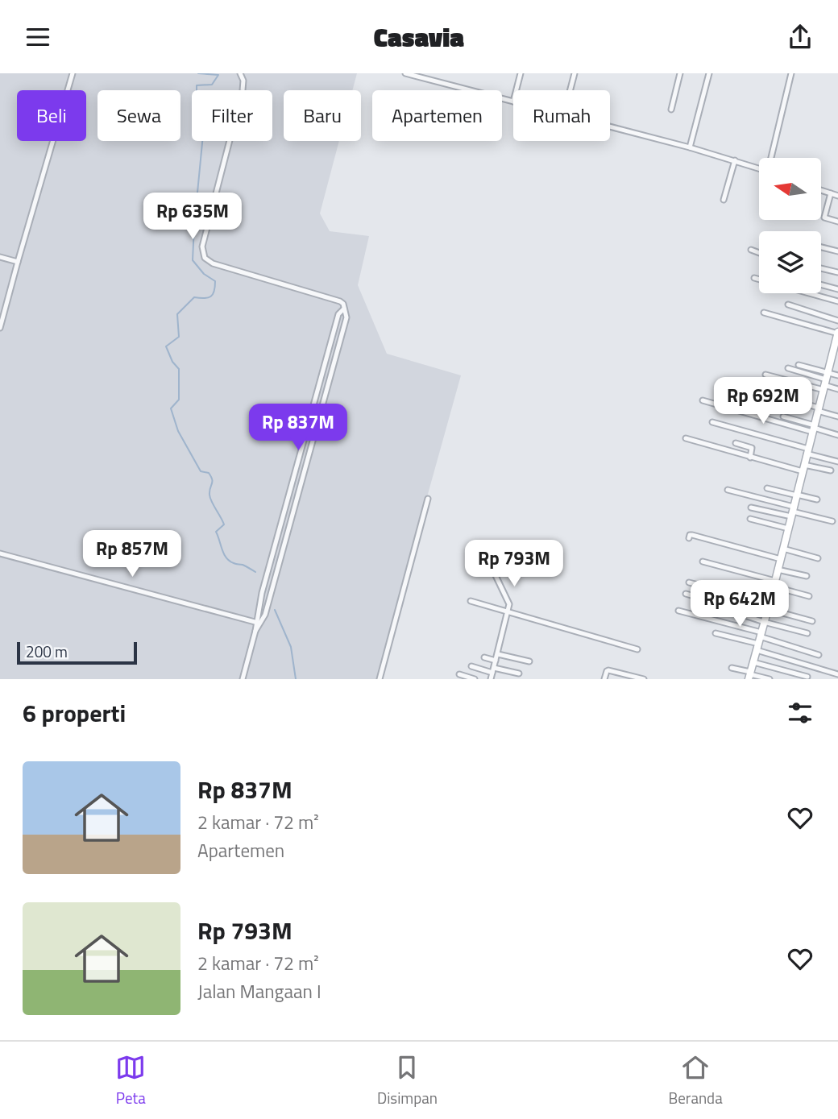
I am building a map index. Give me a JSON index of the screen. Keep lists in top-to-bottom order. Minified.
{"scale_bar":"200 m","north":"left","page":{"header":"Casavia","chip":["Beli","Sewa","Filter","Baru","Apartemen","Rumah"],"price":["Rp 635M","Rp 692M","Rp 837M","Rp 857M","Rp 793M","Rp 642M"],"scale":"200 m","heading":"6 properti","list":[{"name":"Rp 837M","note":"2 kamar · 72 m² · Apartemen"},{"name":"Rp 793M","note":"2 kamar · 72 m² · Jalan Mangaan I"}],"tabs":["Peta","Disimpan","Beranda"]}}
